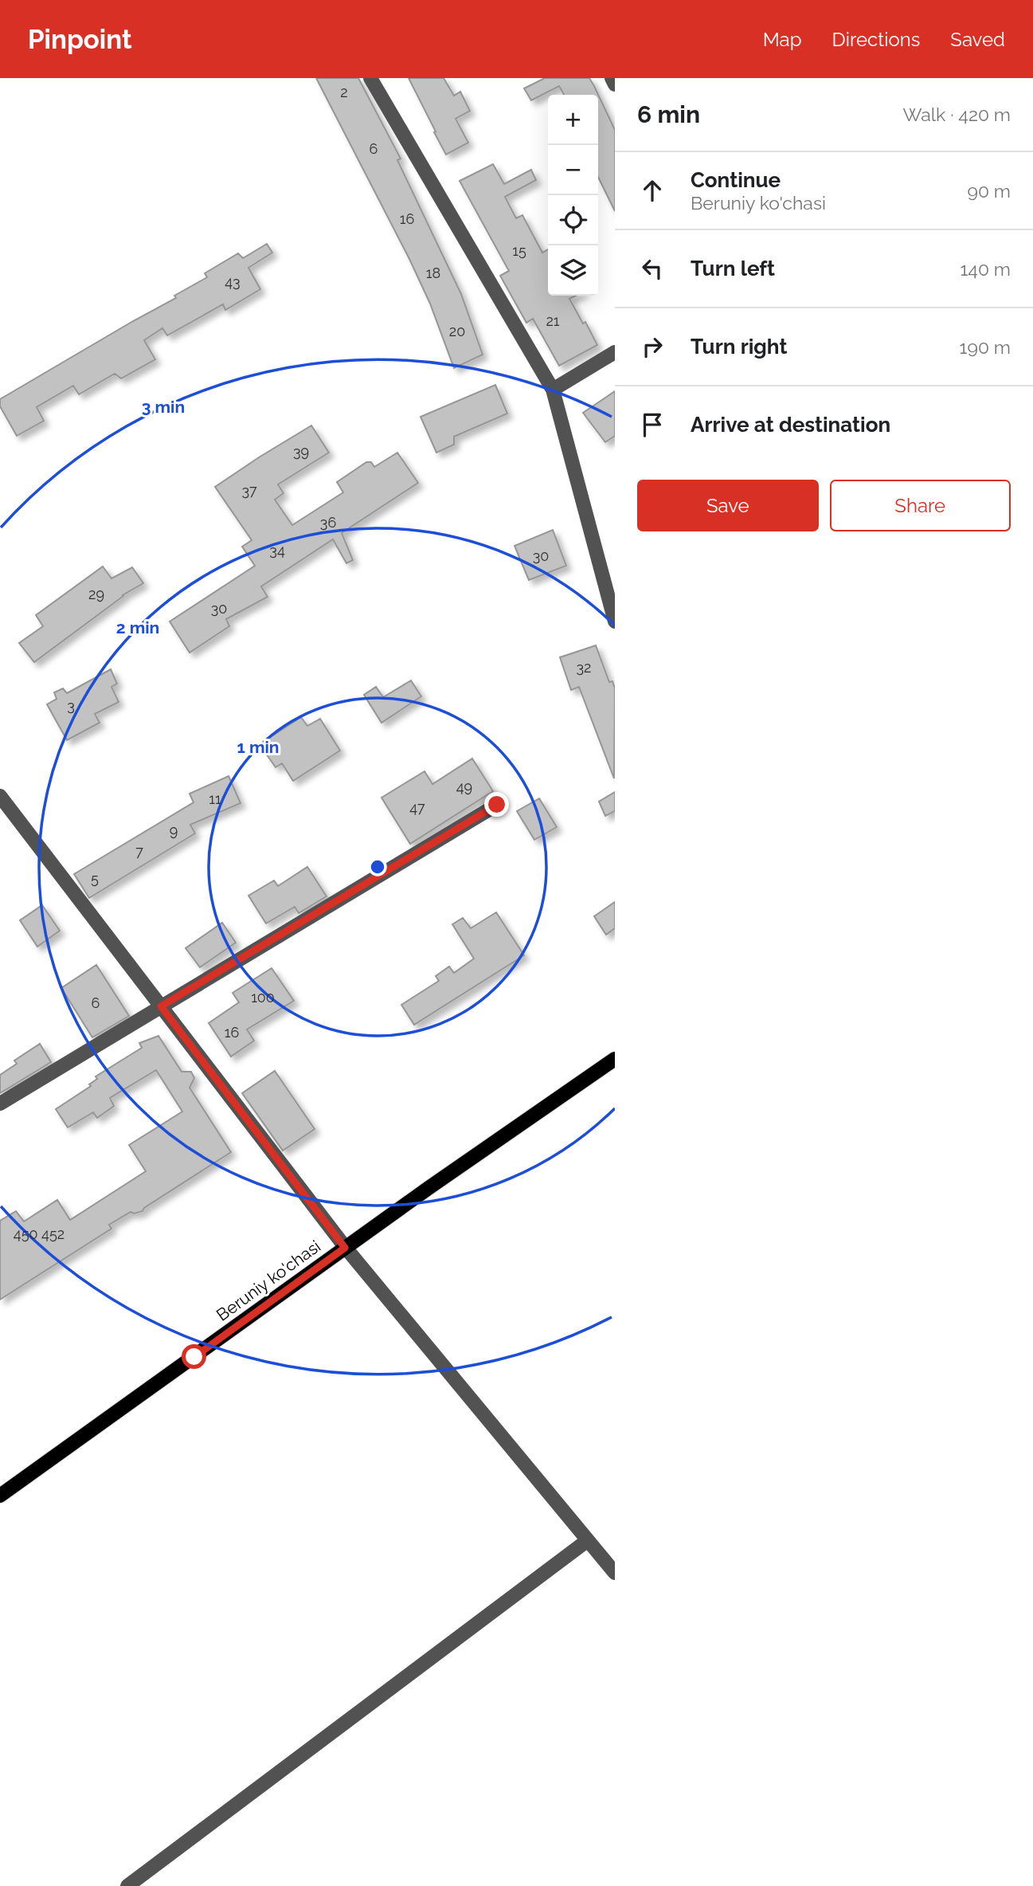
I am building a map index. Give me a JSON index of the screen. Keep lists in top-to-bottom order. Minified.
{"streets":{"main road":["Beruniy ko'chasi"]},"house_numbers":["2","6","16","15","18","43","21","20","39","37","36","34","30","29","30","32","3","49","11","47","9","7","5","100","6","16","450 452"],"page":{"header":"Pinpoint","nav":["Map","Directions","Saved"],"heading":["6 min","Walk · 420 m"],"map_buttons":["+","−"],"list":[["Continue","Beruniy ko'chasi","90 m"],["Turn left","140 m"],["Turn right","190 m"],"Arrive at destination"],"buttons":["Save","Share"]},"rings":["3 min","2 min","1 min"]}
